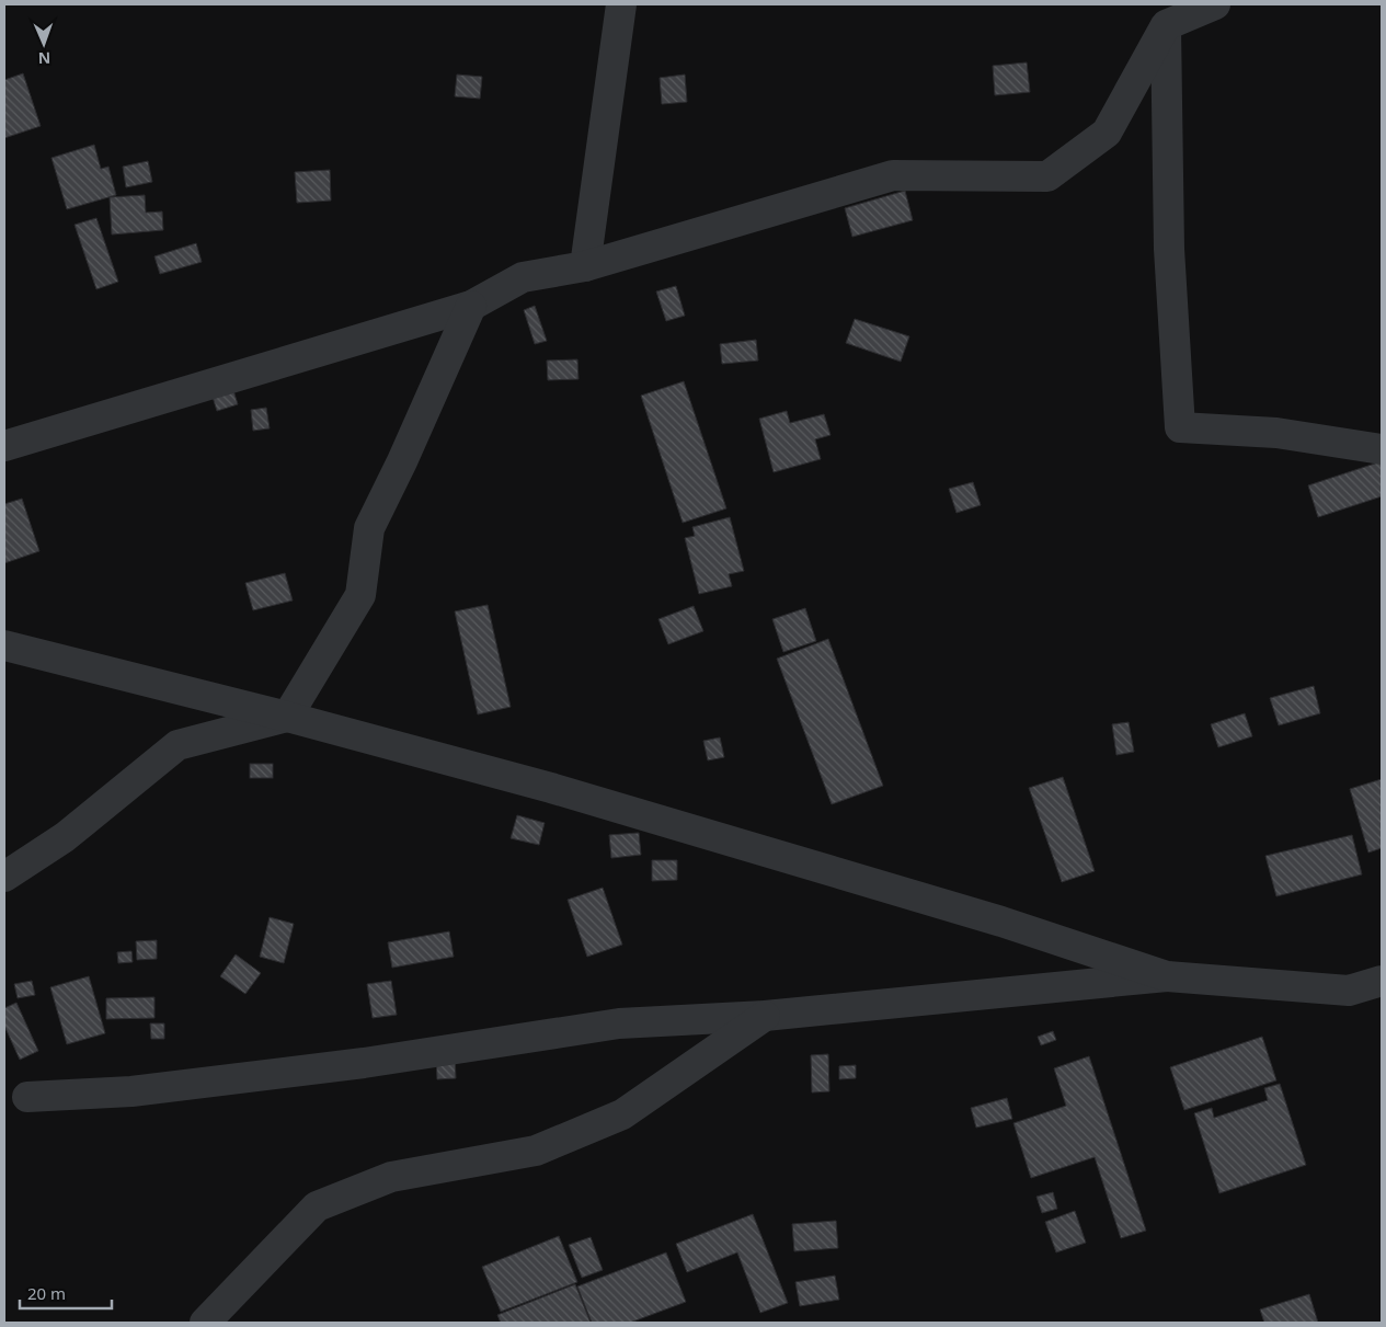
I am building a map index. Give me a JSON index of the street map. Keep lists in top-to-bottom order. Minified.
{"scale_bar":"20 m","north":"bottom"}
